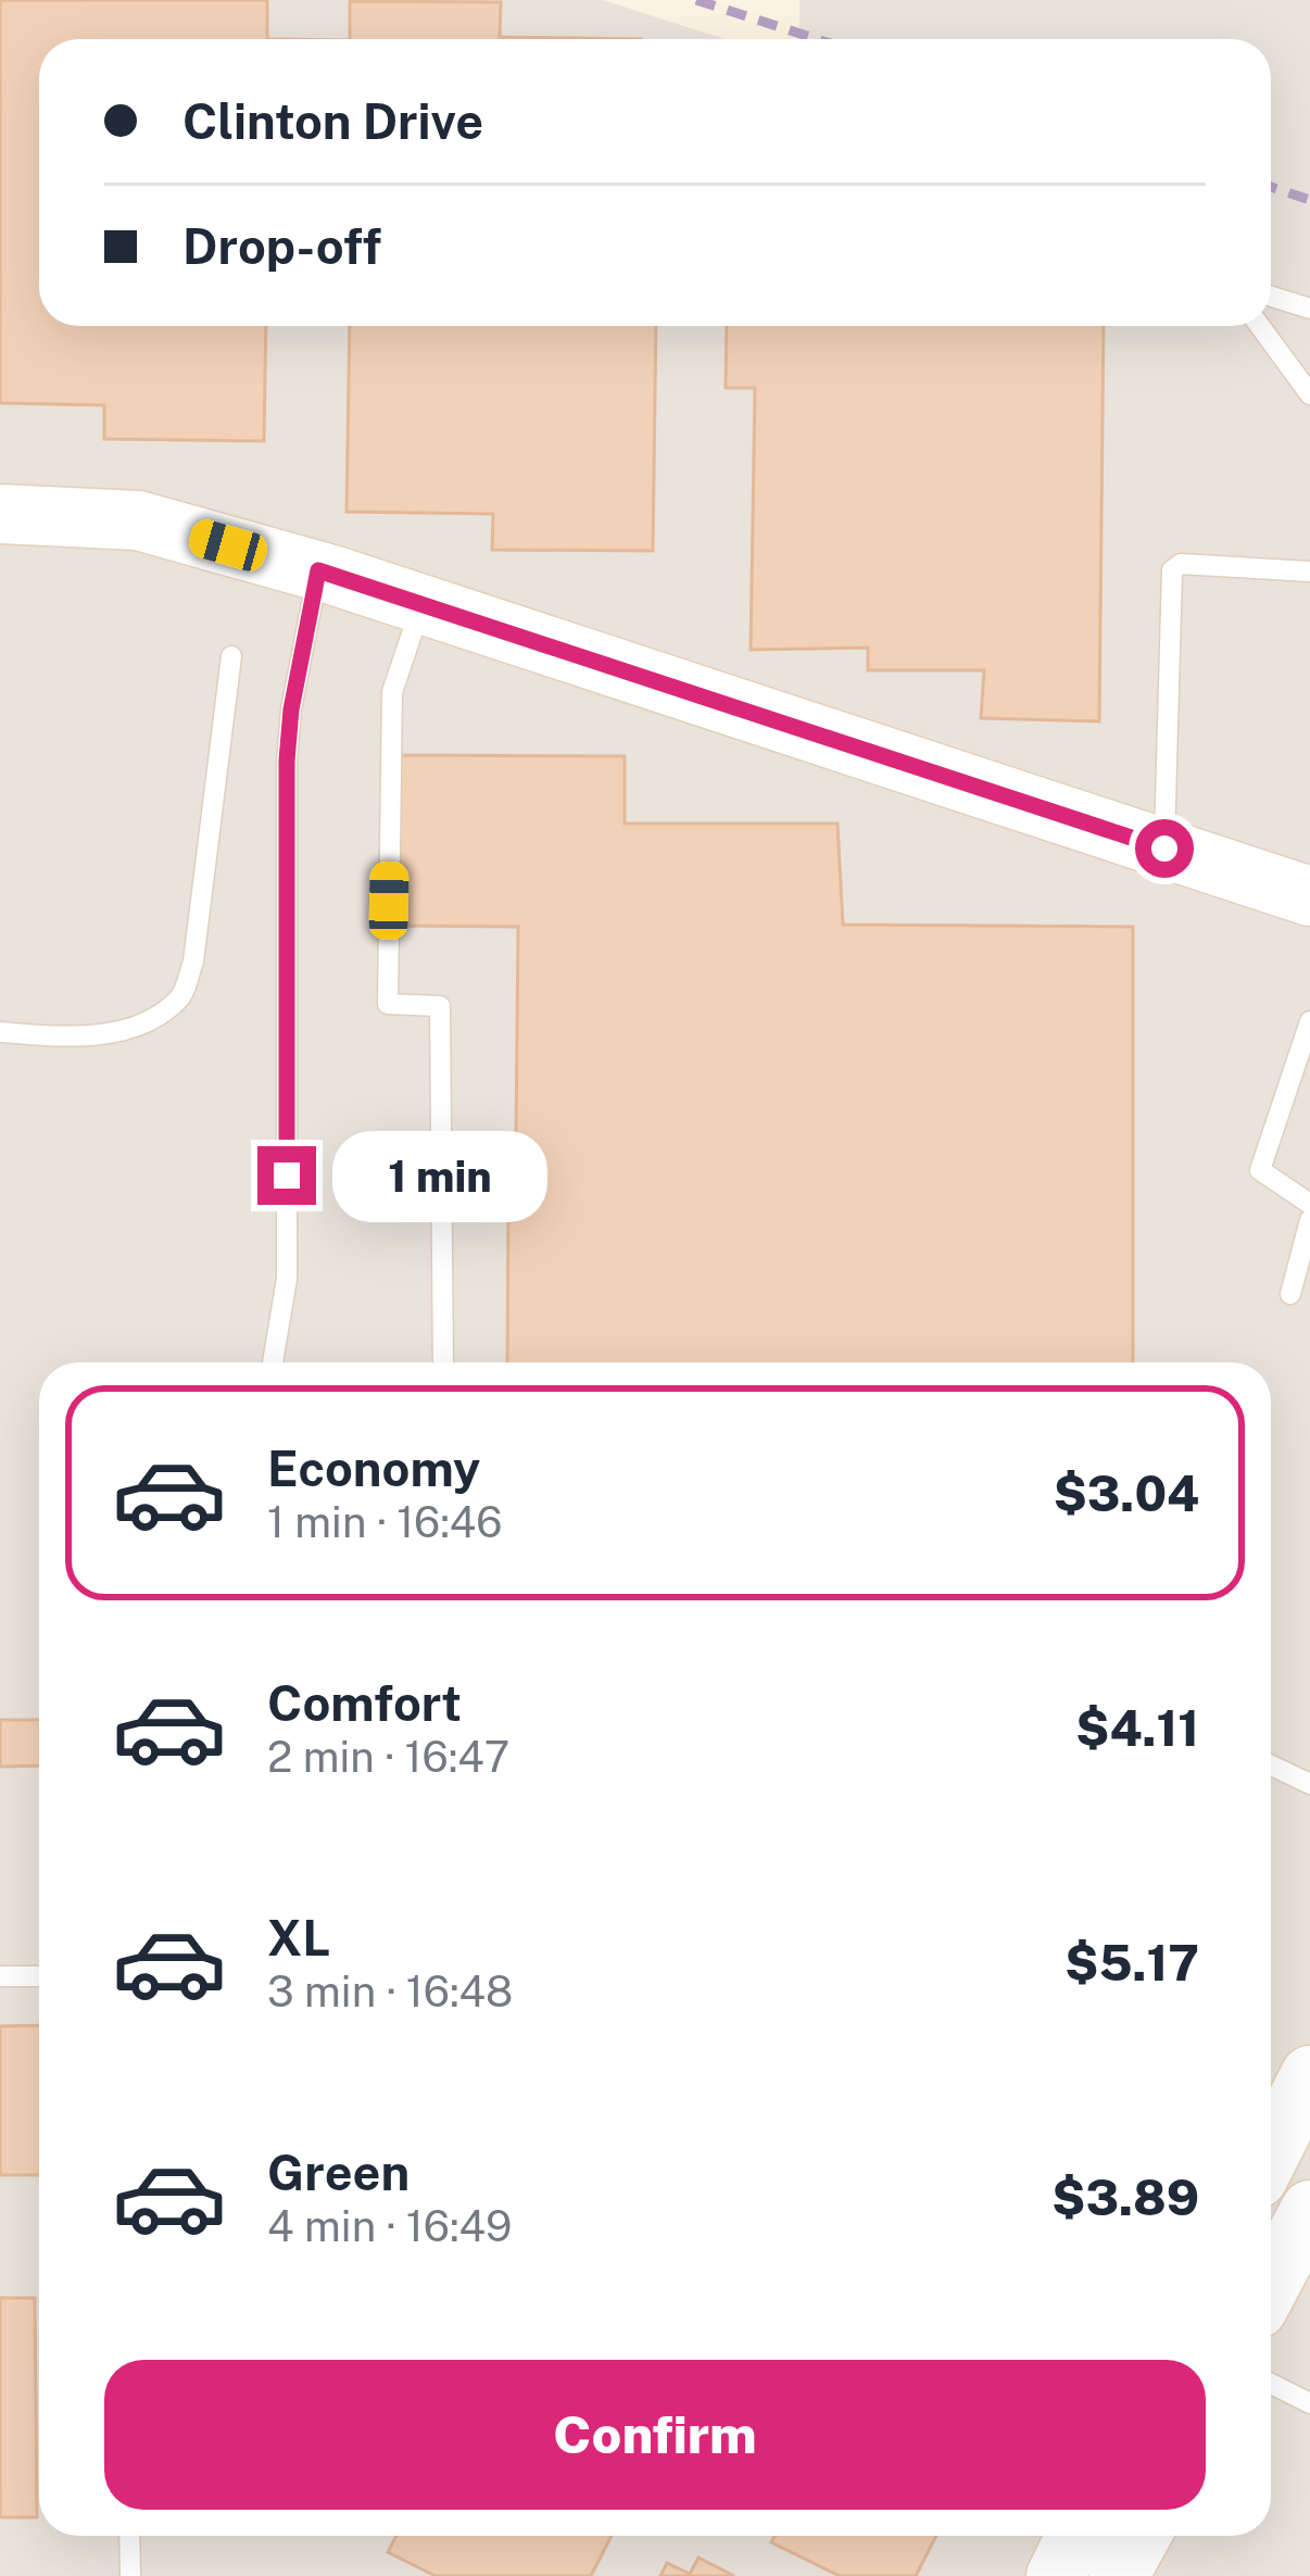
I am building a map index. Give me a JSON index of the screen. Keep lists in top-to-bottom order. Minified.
{"page":{"banner":["Clinton Drive","Drop-off"],"bubble":"1 min","list":[{"name":"Economy","note":"1 min · 16:46","value":"$3.04"},{"name":"Comfort","note":"2 min · 16:47","value":"$4.11"},{"name":"XL","note":"3 min · 16:48","value":"$5.17"},{"name":"Green","note":"4 min · 16:49","value":"$3.89"}],"buttons":"Confirm"}}
